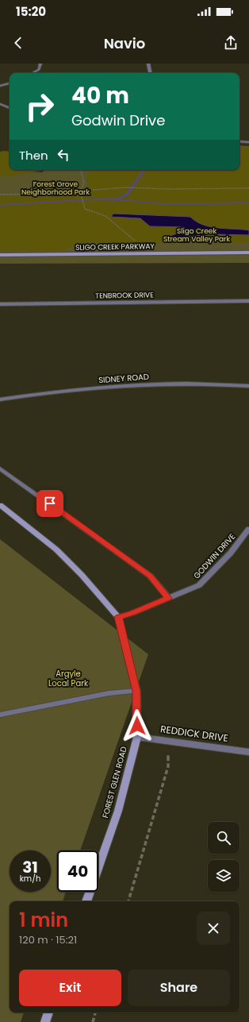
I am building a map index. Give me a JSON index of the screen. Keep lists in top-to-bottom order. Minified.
{"streets":{"street":["SLIGO CREEK PARKWAY","TENBROOK DRIVE","SIDNEY ROAD","GODWIN DRIVE","REDDICK DRIVE","FOREST GLEN ROAD"]},"crossings":[["GODWIN DRIVE","FOREST GLEN ROAD"],["REDDICK DRIVE","FOREST GLEN ROAD"]],"parks":["Forest Grove Neighborhood Park","Sligo Creek Stream Valley Park","Argyle Local Park"],"page":{"status":"15:20","header":"Navio","turn":["40 m","Godwin Drive"],"then":"Then","speed":"31 km/h","limit":"40","heading":["1 min","120 m · 15:21"],"buttons":["Exit","Share"]}}
